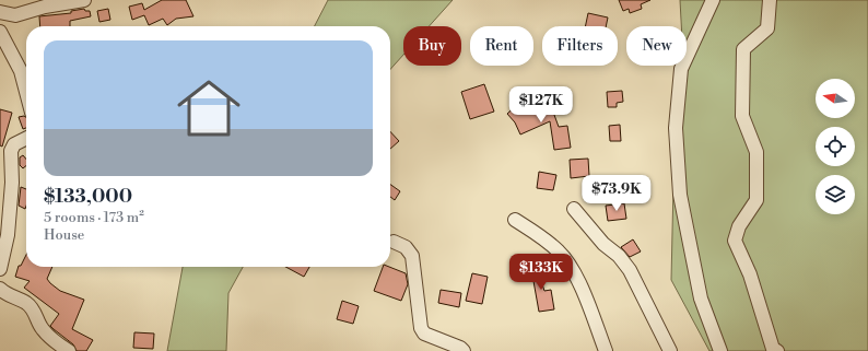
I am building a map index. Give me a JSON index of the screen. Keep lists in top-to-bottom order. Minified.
{"north":"left","page":{"chip":["Buy","Rent","Filters","New"],"list":[{"name":"$133,000","note":"5 rooms · 173 m² · House"}],"price":["$127K","$73.9K","$133K"]}}
